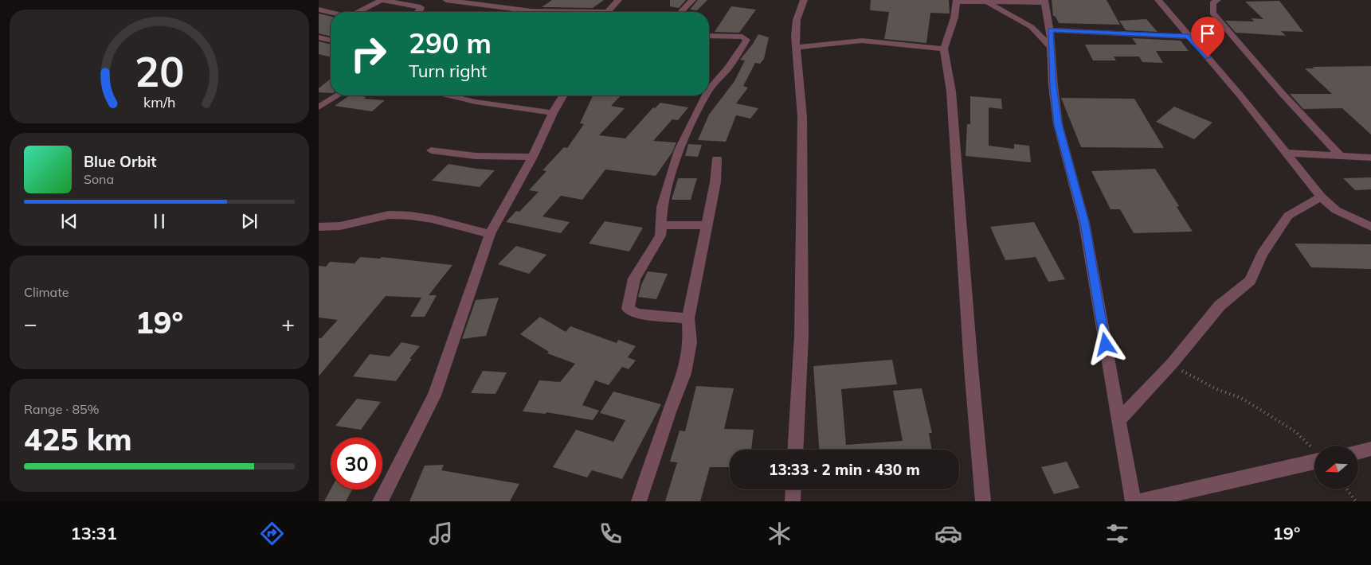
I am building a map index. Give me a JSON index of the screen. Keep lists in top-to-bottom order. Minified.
{"north":"left","page":{"turn":["290 m","Turn right"],"song":["Blue Orbit","Sona"],"tile":["Climate",["Range · 85%","425 km"]],"heat":["−","19°","+"],"limit":"30","trip":"13:33 · 2 min · 430 m","tabs":["13:31","19°"],"gauge":["20","km/h"]}}
